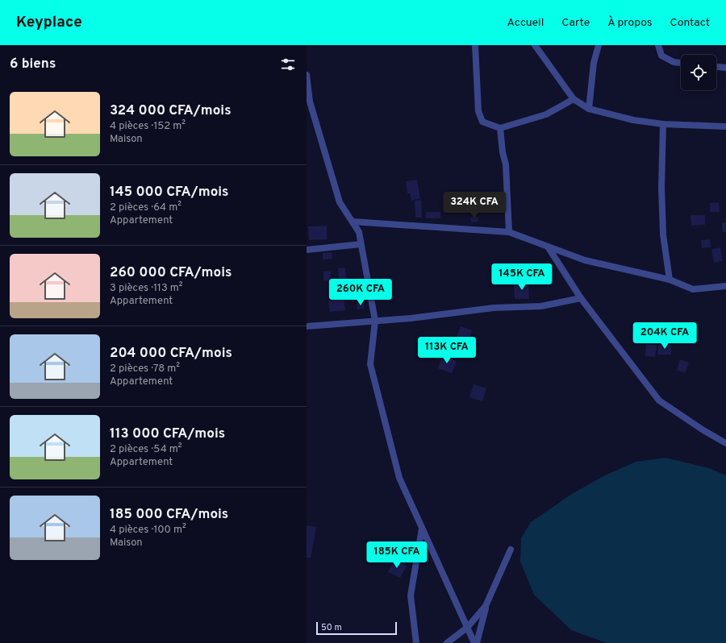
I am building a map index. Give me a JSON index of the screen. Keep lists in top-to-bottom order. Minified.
{"scale_bar":"50 m","page":{"header":"Keyplace","nav":["Accueil","Carte","À propos","Contact"],"heading":"6 biens","list":[{"name":"324 000 CFA/mois","note":"4 pièces · 152 m² · Maison"},{"name":"145 000 CFA/mois","note":"2 pièces · 64 m² · Appartement"},{"name":"260 000 CFA/mois","note":"3 pièces · 113 m² · Appartement"},{"name":"204 000 CFA/mois","note":"2 pièces · 78 m² · Appartement"},{"name":"113 000 CFA/mois","note":"2 pièces · 54 m² · Appartement"},{"name":"185 000 CFA/mois","note":"4 pièces · 100 m² · Maison"}],"price":["324K CFA","145K CFA","260K CFA","204K CFA","113K CFA","185K CFA"],"scale":"50 m"}}
